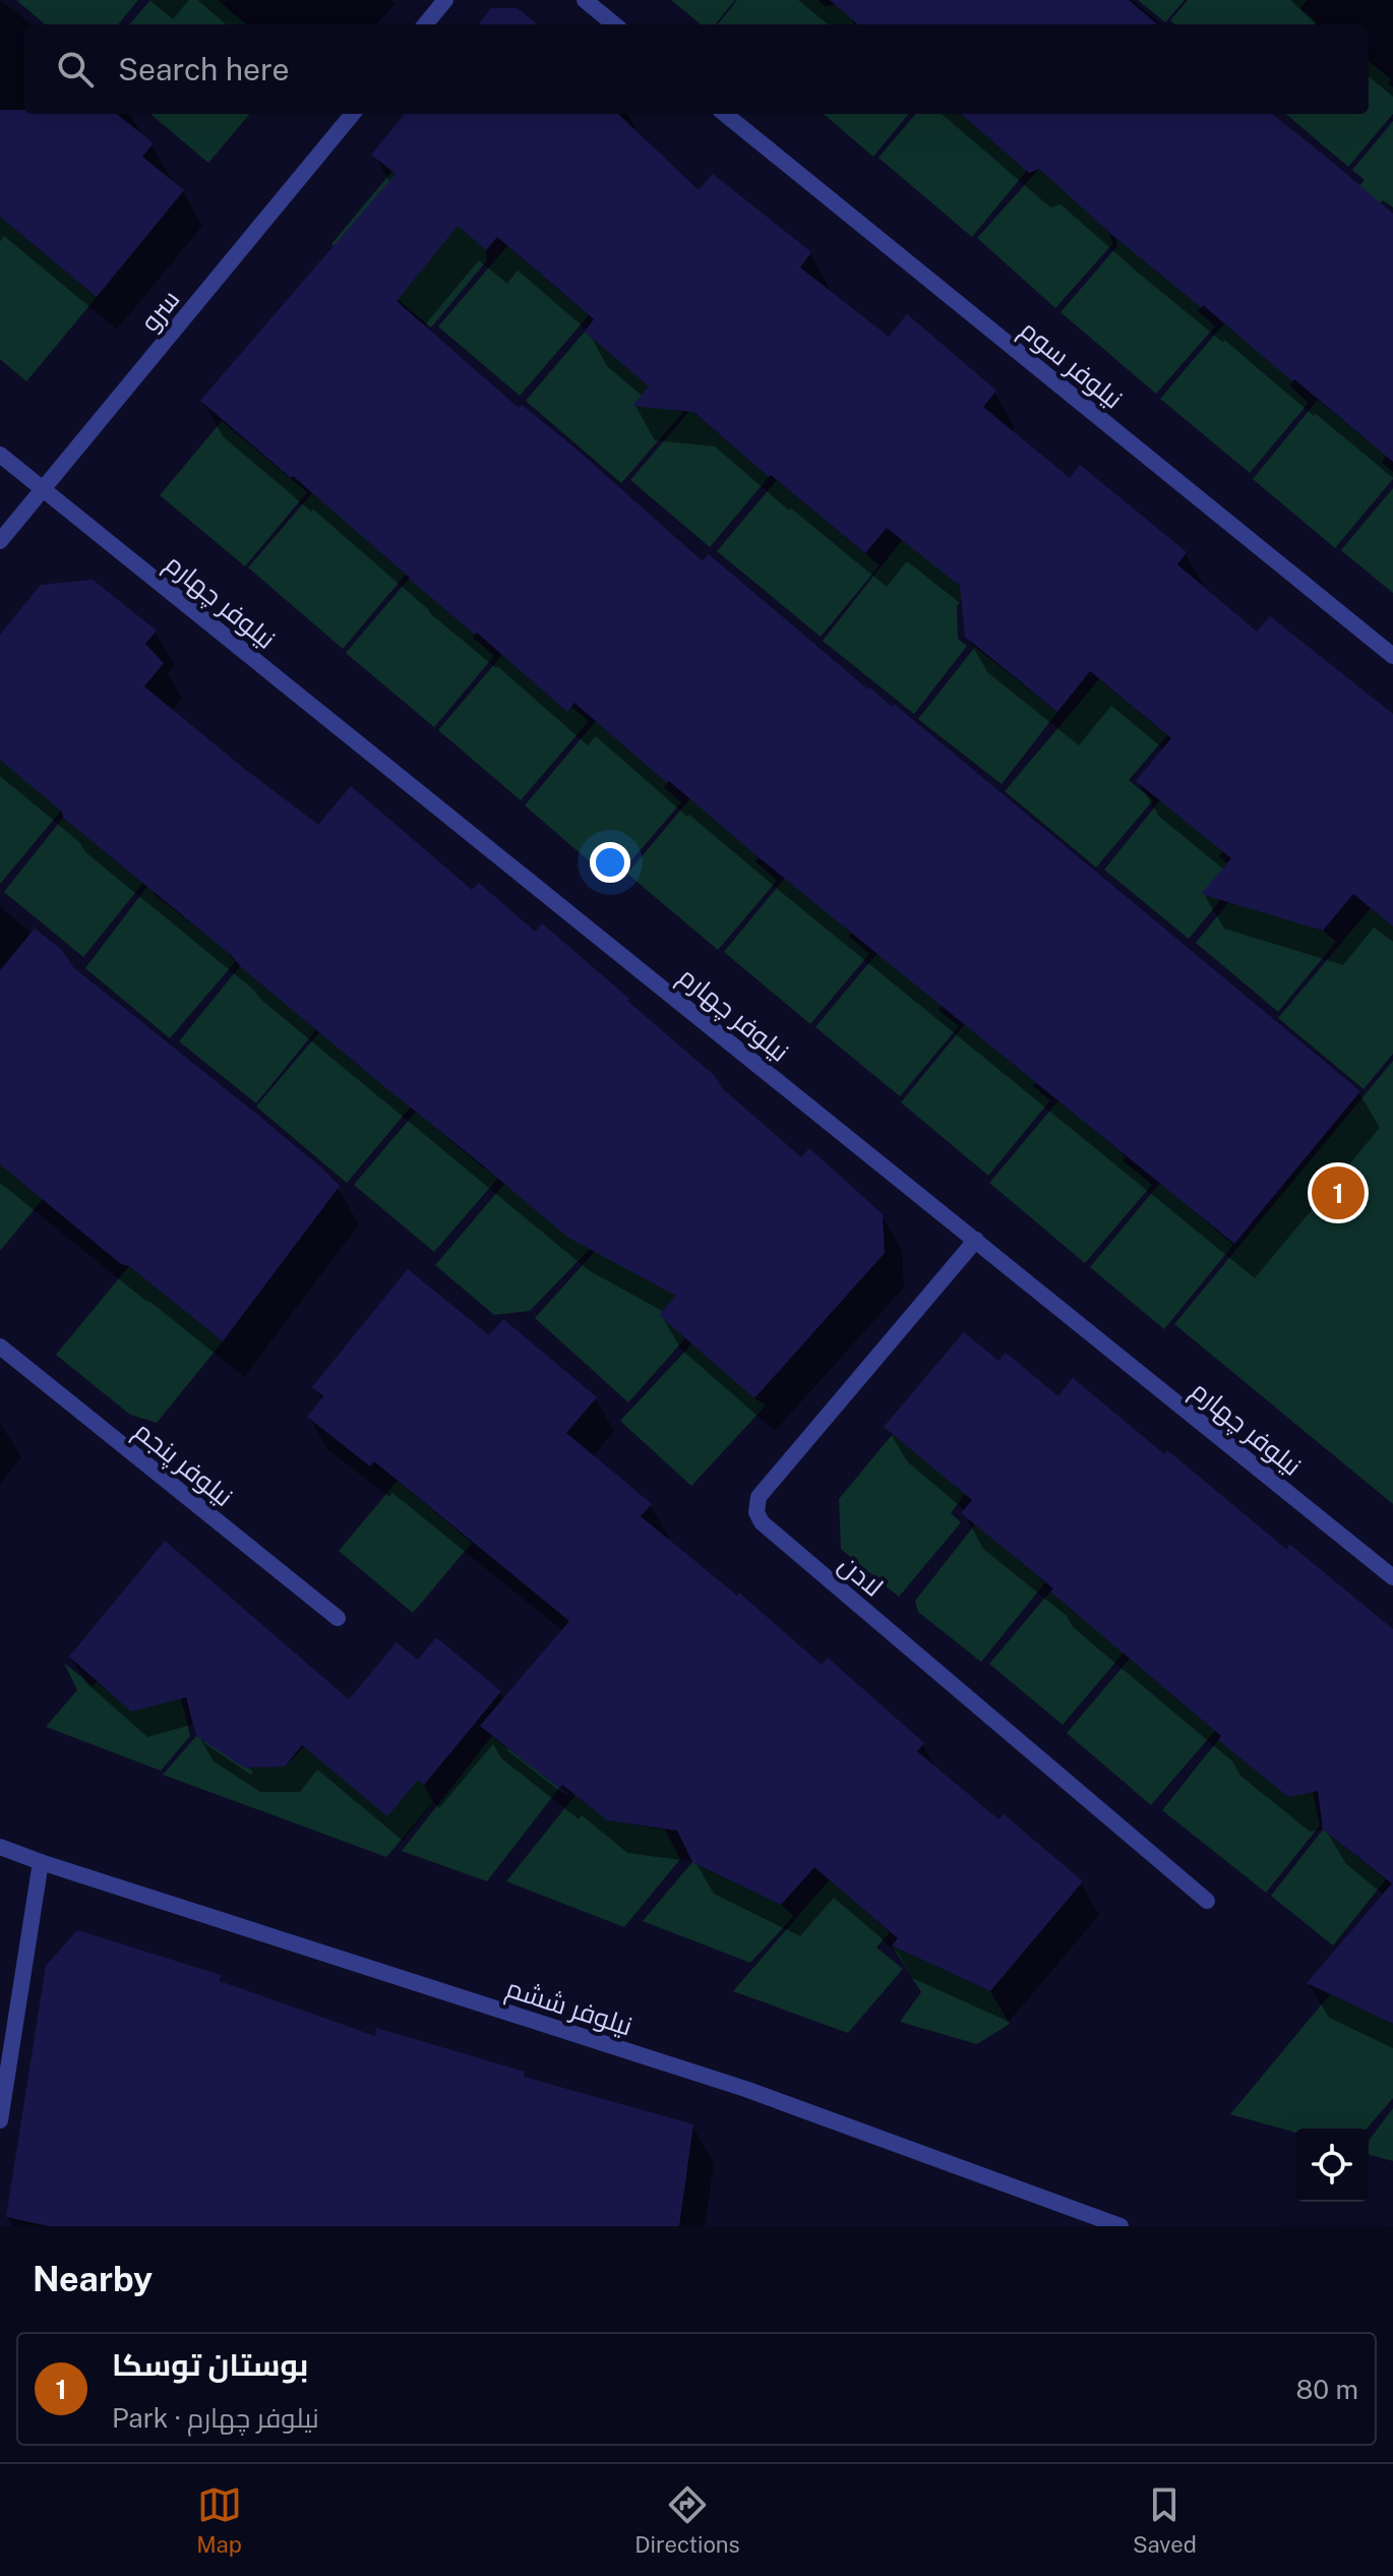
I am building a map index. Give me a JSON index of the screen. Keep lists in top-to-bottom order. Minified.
{"streets":{"street":["سرو","نیلوفر سوم","نیلوفر چهارم","نیلوفر پنجم","لادن","نیلوفر ششم"]},"crossings":[["سرو","نیلوفر چهارم"],["نیلوفر چهارم","لادن"]],"page":{"search":"Search here","pins":"1","heading":"Nearby","list":[{"mark":"1","name":"بوستان توسکا","note":"Park · نیلوفر چهارم","value":"80 m"}],"nav":["Map","Directions","Saved"]}}
